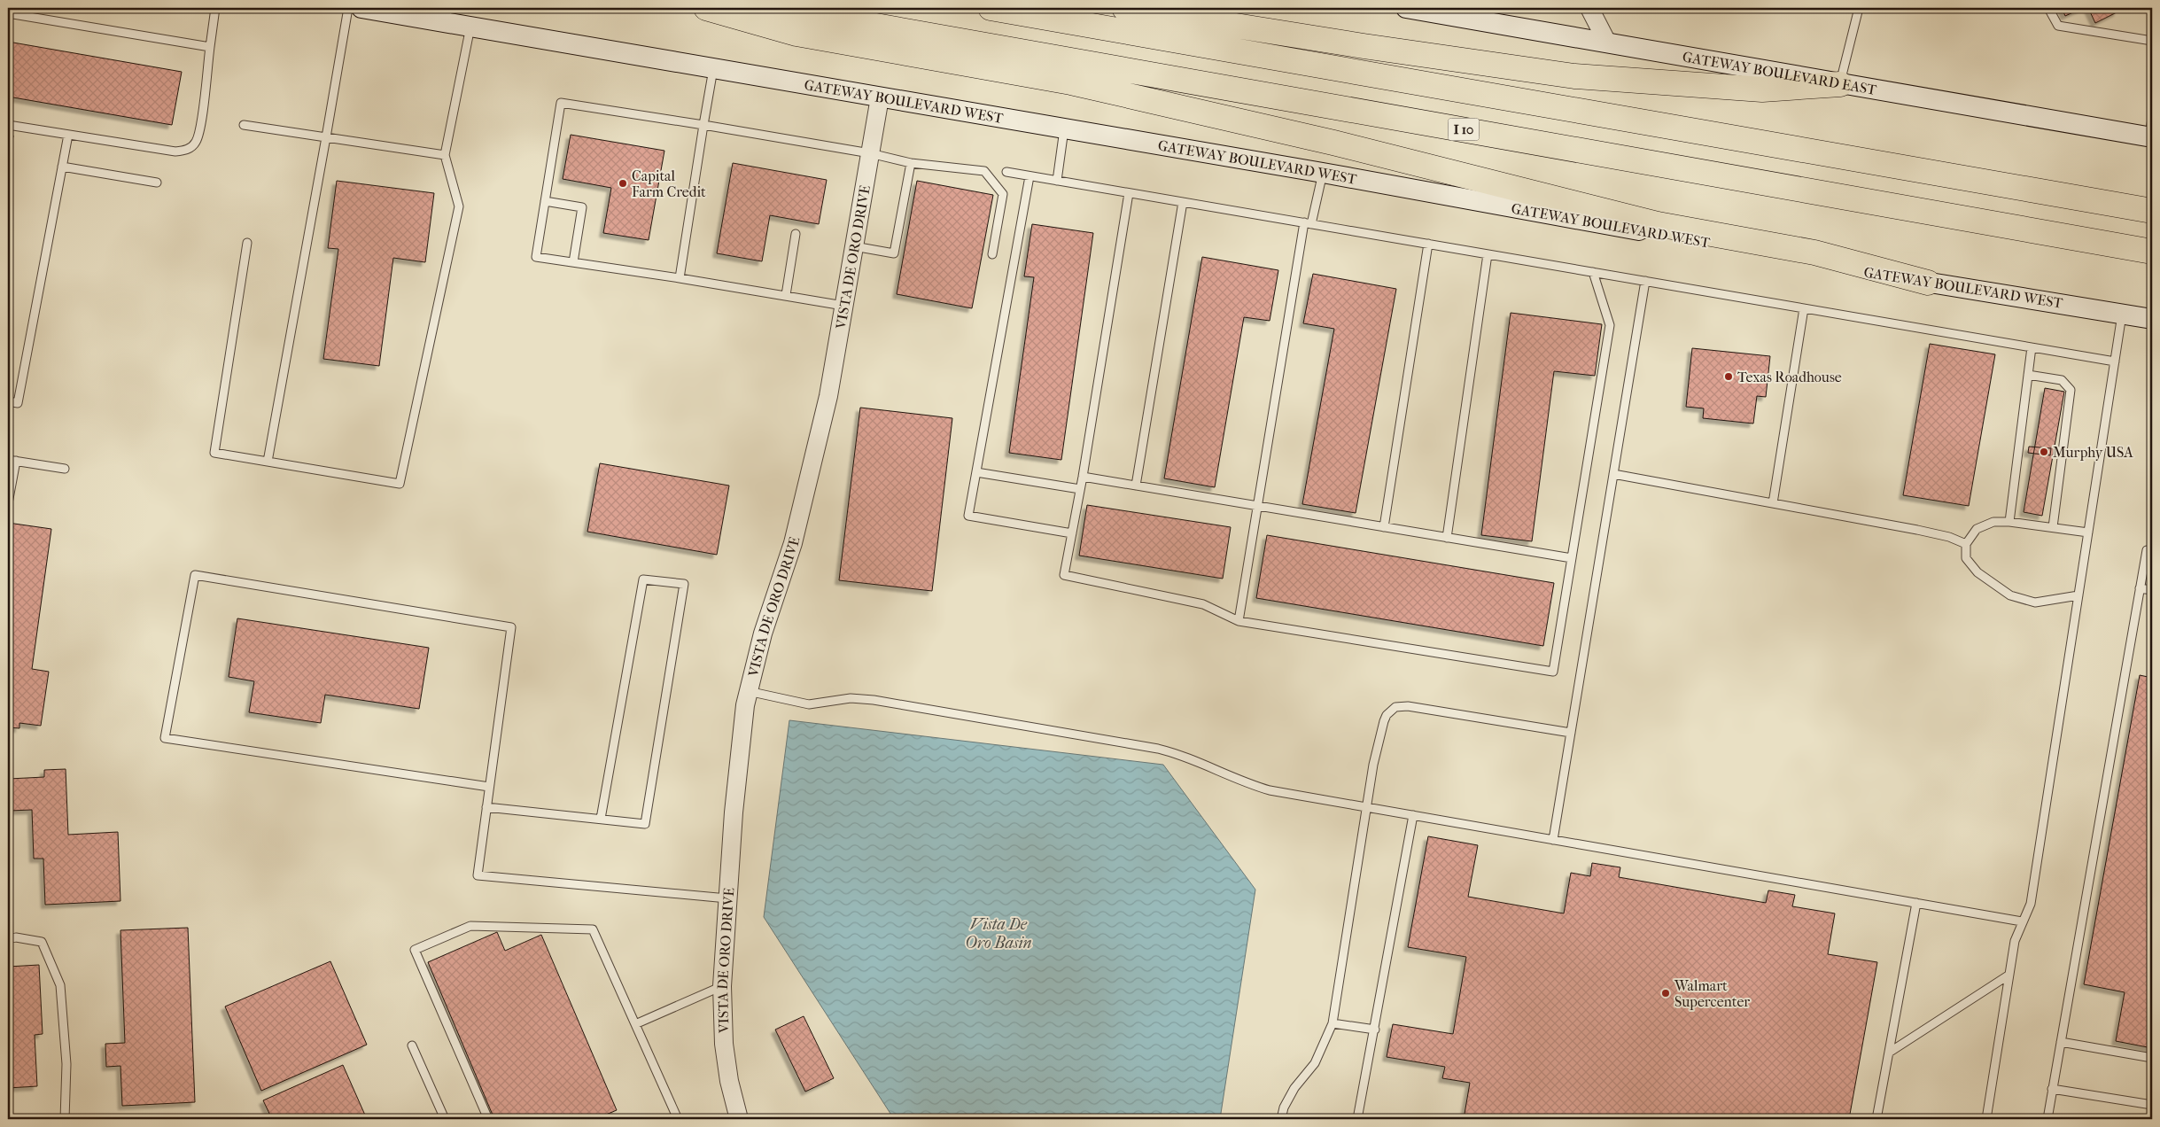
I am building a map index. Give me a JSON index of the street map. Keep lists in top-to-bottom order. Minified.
{"streets":{"highway":["I 10"],"main road":["GATEWAY BOULEVARD EAST","GATEWAY BOULEVARD WEST"],"street":["VISTA DE ORO DRIVE"]},"crossings":[["GATEWAY BOULEVARD WEST","VISTA DE ORO DRIVE"]],"water":["Vista De Oro Basin"],"places":["Capital Farm Credit","Texas Roadhouse","Murphy USA","Walmart Supercenter"]}
